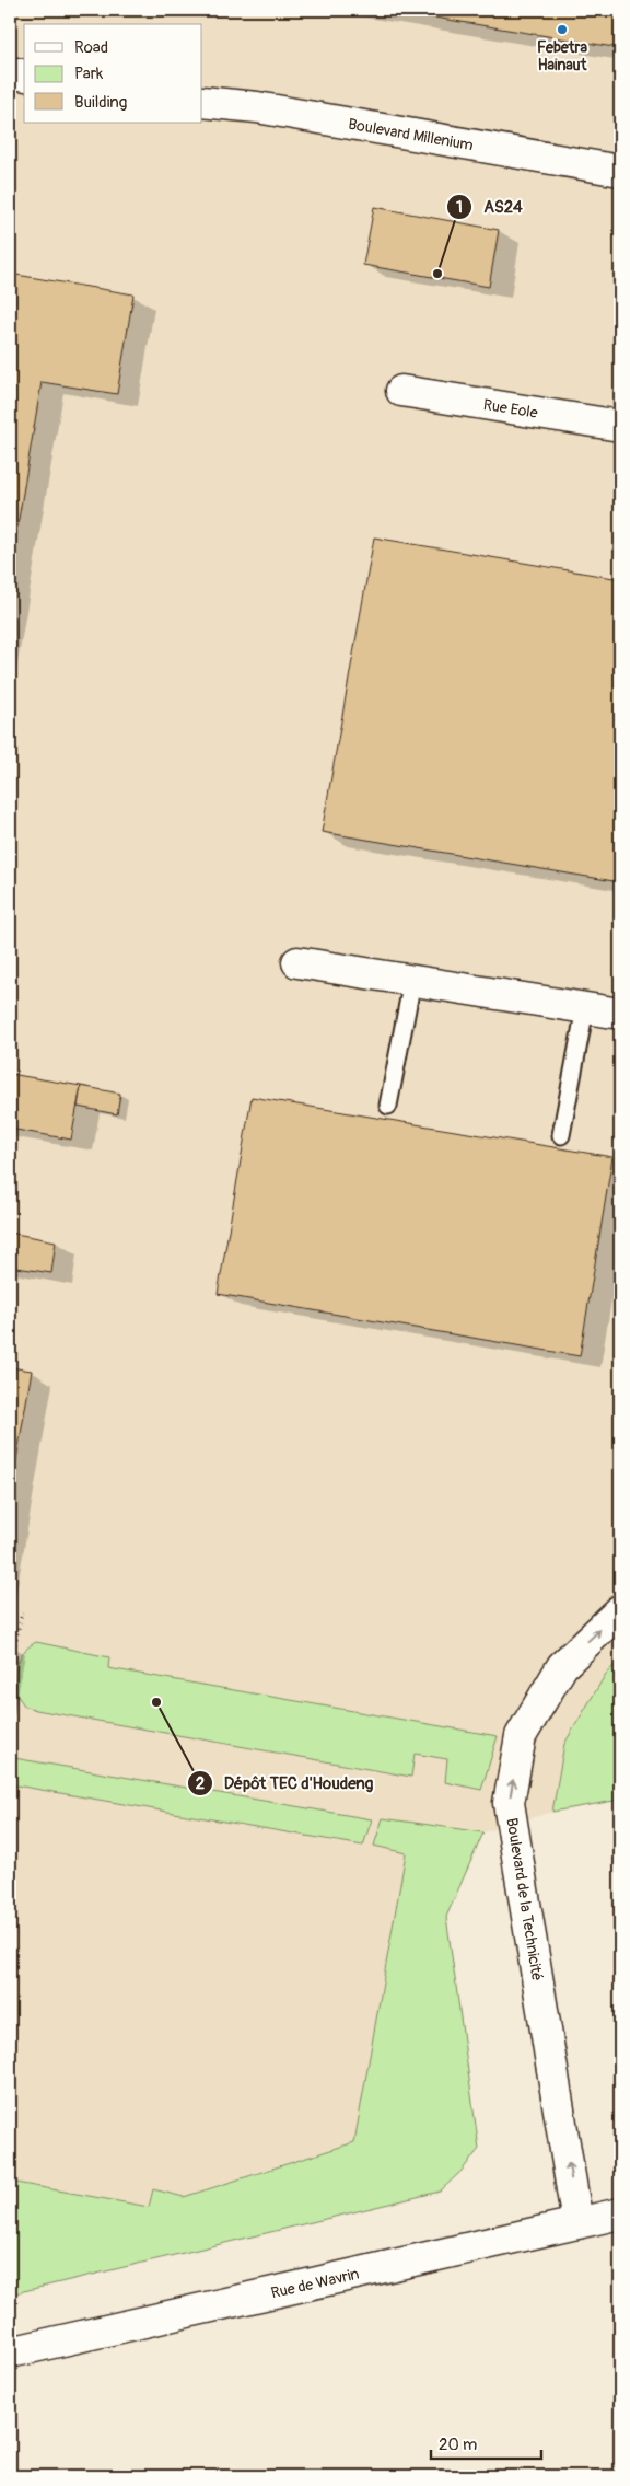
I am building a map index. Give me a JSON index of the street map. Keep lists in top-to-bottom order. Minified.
{"streets":{"street":["Boulevard Millenium","Rue Eole","Boulevard de la Technicité","Rue de Wavrin"]},"crossings":[["Boulevard de la Technicité","Rue de Wavrin"]],"one_way":["Boulevard de la Technicité"],"places":["Febetra Hainaut","AS24","Dépôt TEC d'Houdeng"],"legend":["Road","Park","Building"],"scale_bar":"20 m"}
